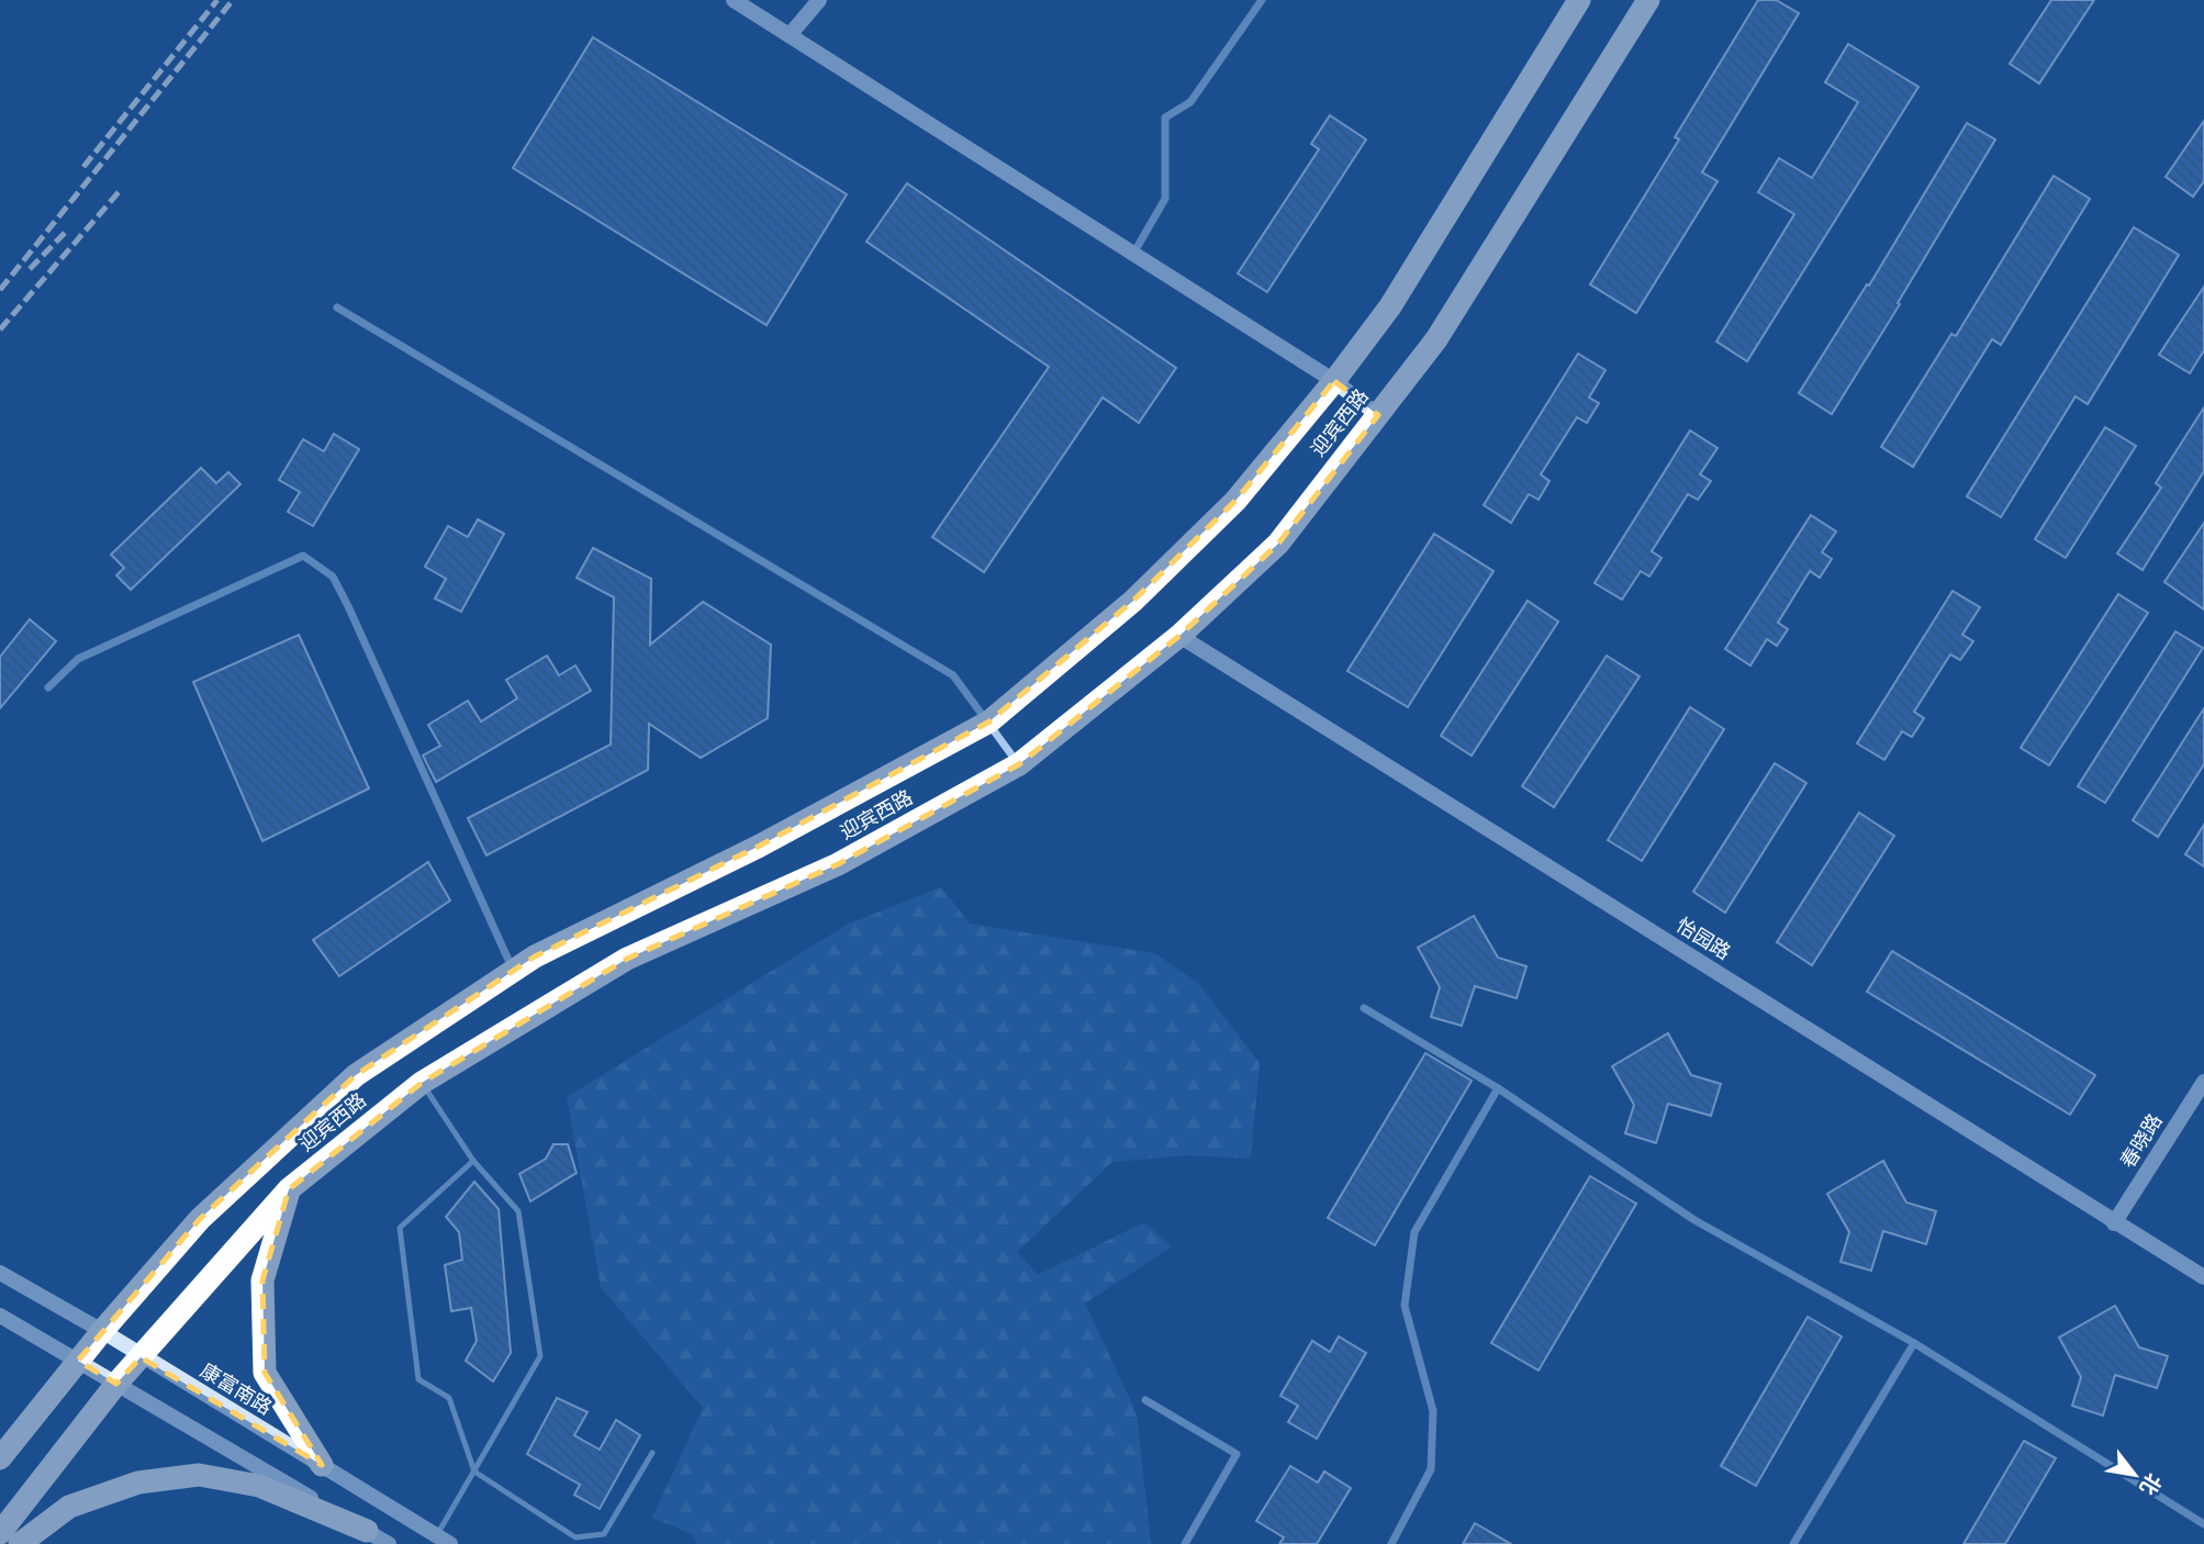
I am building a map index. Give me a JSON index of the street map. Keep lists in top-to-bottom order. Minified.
{"streets":{"highway":["迎宾西路"],"street":["怡园路","春晓路","康富南路"]},"crossings":[["迎宾西路","怡园路"],["迎宾西路","康富南路"],["怡园路","春晓路"]],"north":"bottom right"}
